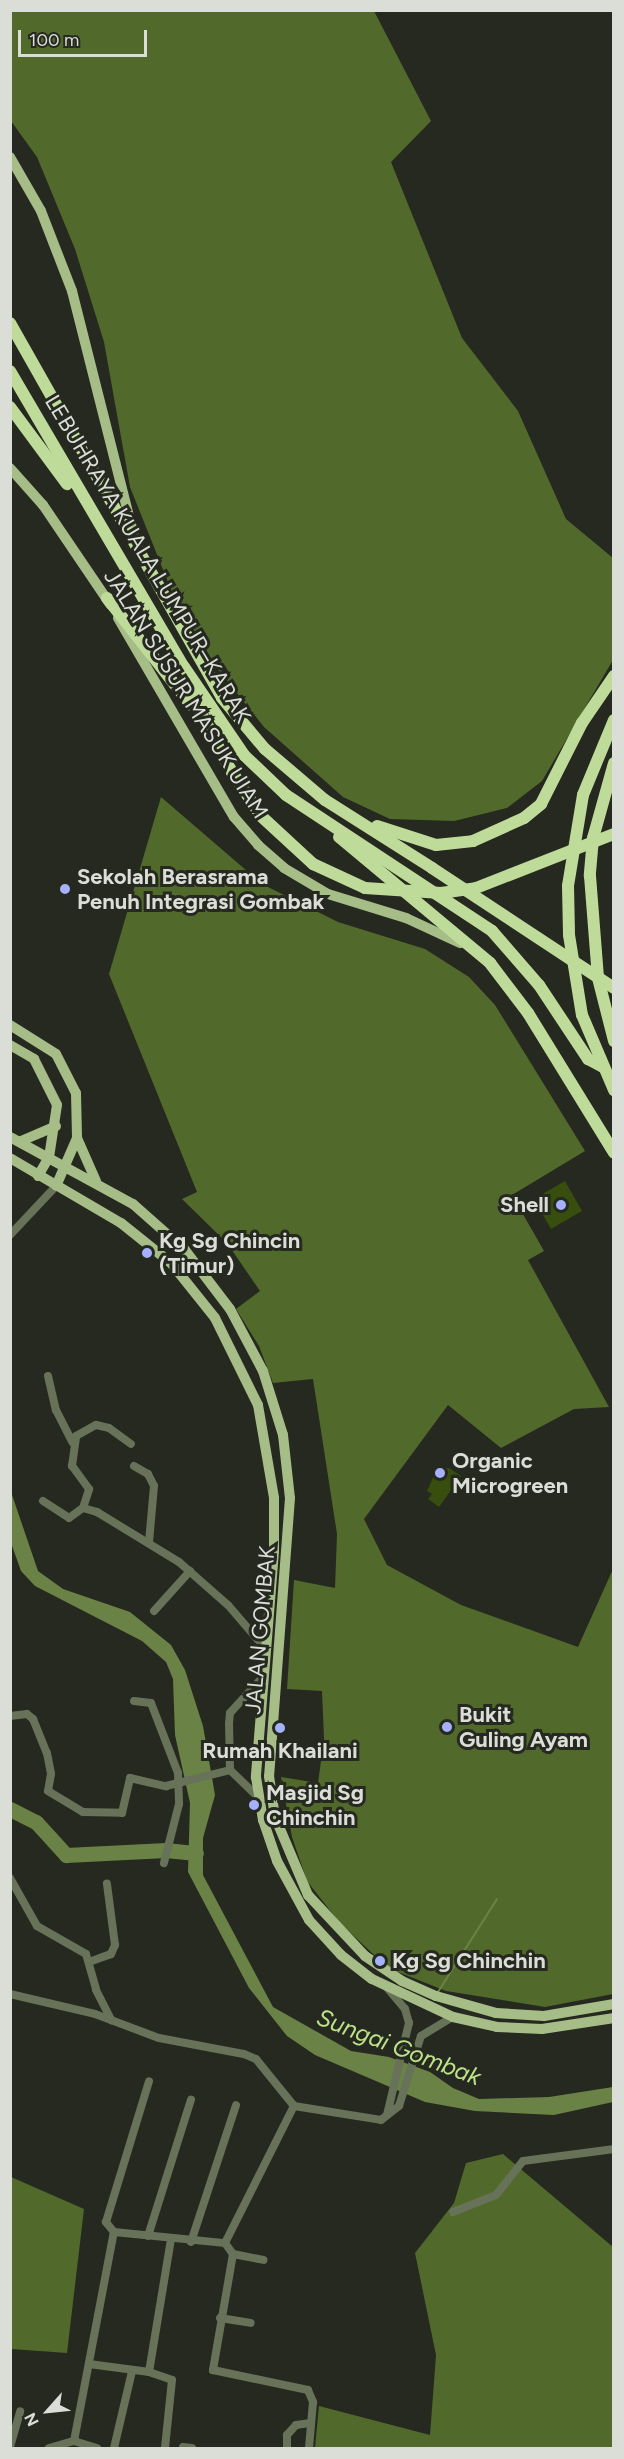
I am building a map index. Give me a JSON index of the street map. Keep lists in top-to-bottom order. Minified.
{"streets":{"highway":["LEBUHRAYA KUALA LUMPUR–KARAK"],"main road":["JALAN SUSUR MASUK UIAM","JALAN GOMBAK"]},"water":["Sungai Gombak"],"places":["Sekolah Berasrama Penuh Integrasi Gombak","Shell","Kg Sg Chincin (Timur)","Organic Microgreen","Bukit Guling Ayam","Rumah Khailani","Masjid Sg Chinchin","Kg Sg Chinchin"],"scale_bar":"100 m","north":"bottom left"}
